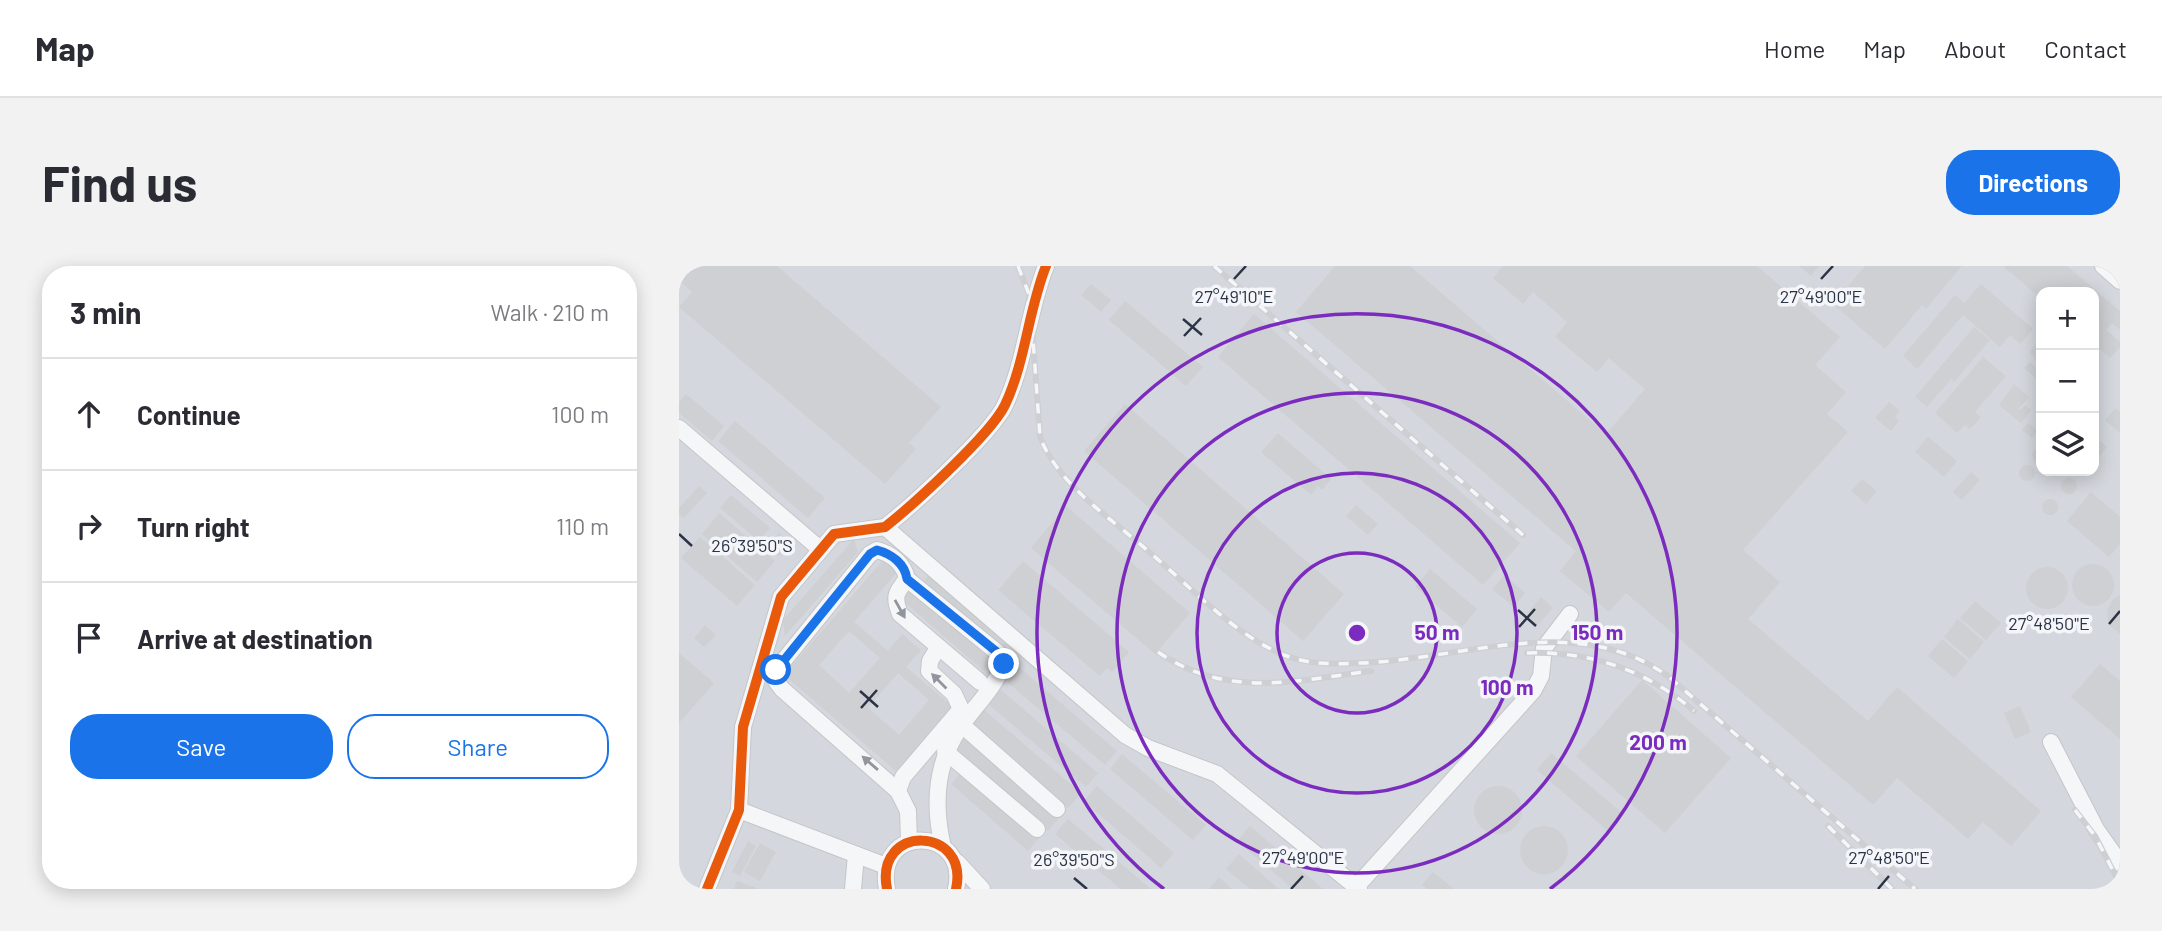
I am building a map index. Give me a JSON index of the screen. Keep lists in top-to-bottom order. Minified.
{"page":{"header":"Map","nav":["Home","Map","About","Contact"],"buttons":["Directions",["Save","Share"]],"title":"Find us","heading":["3 min","Walk · 210 m"],"map_buttons":["+","−"],"list":[["Continue","100 m"],["Turn right","110 m"],"Arrive at destination"]},"coordinates":["27°49'10\"E","27°49'00\"E","26°39'50\"S","27°48'50\"E"],"rings":["50 m","150 m","100 m","200 m"]}
